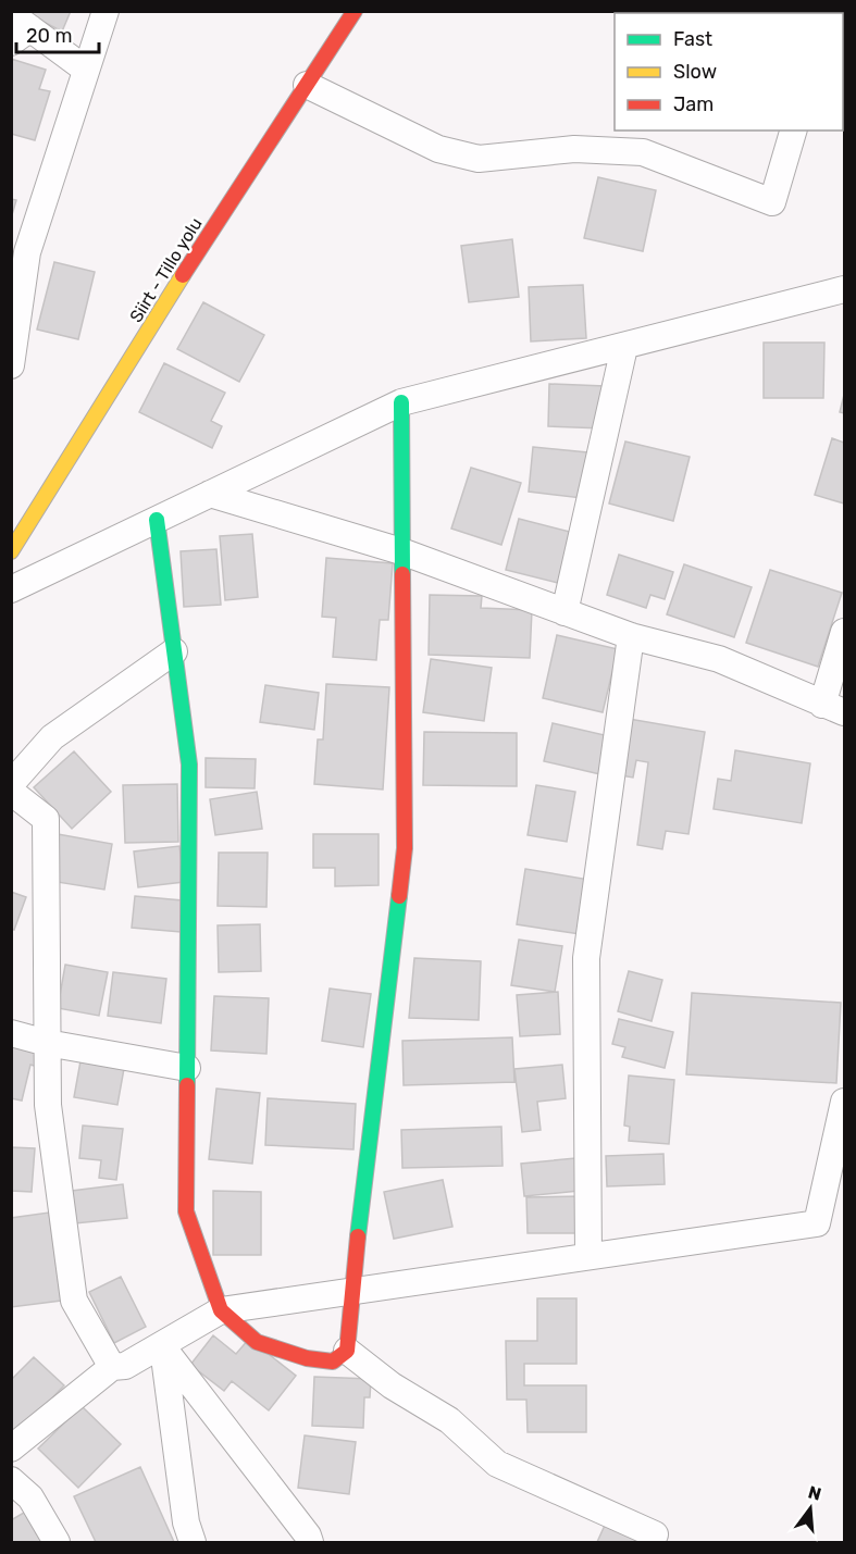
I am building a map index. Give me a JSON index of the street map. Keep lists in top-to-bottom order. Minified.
{"streets":{"street":["Siirt - Tillo yolu"]},"legend":["Fast","Slow","Jam"],"scale_bar":"20 m","north":"top"}
